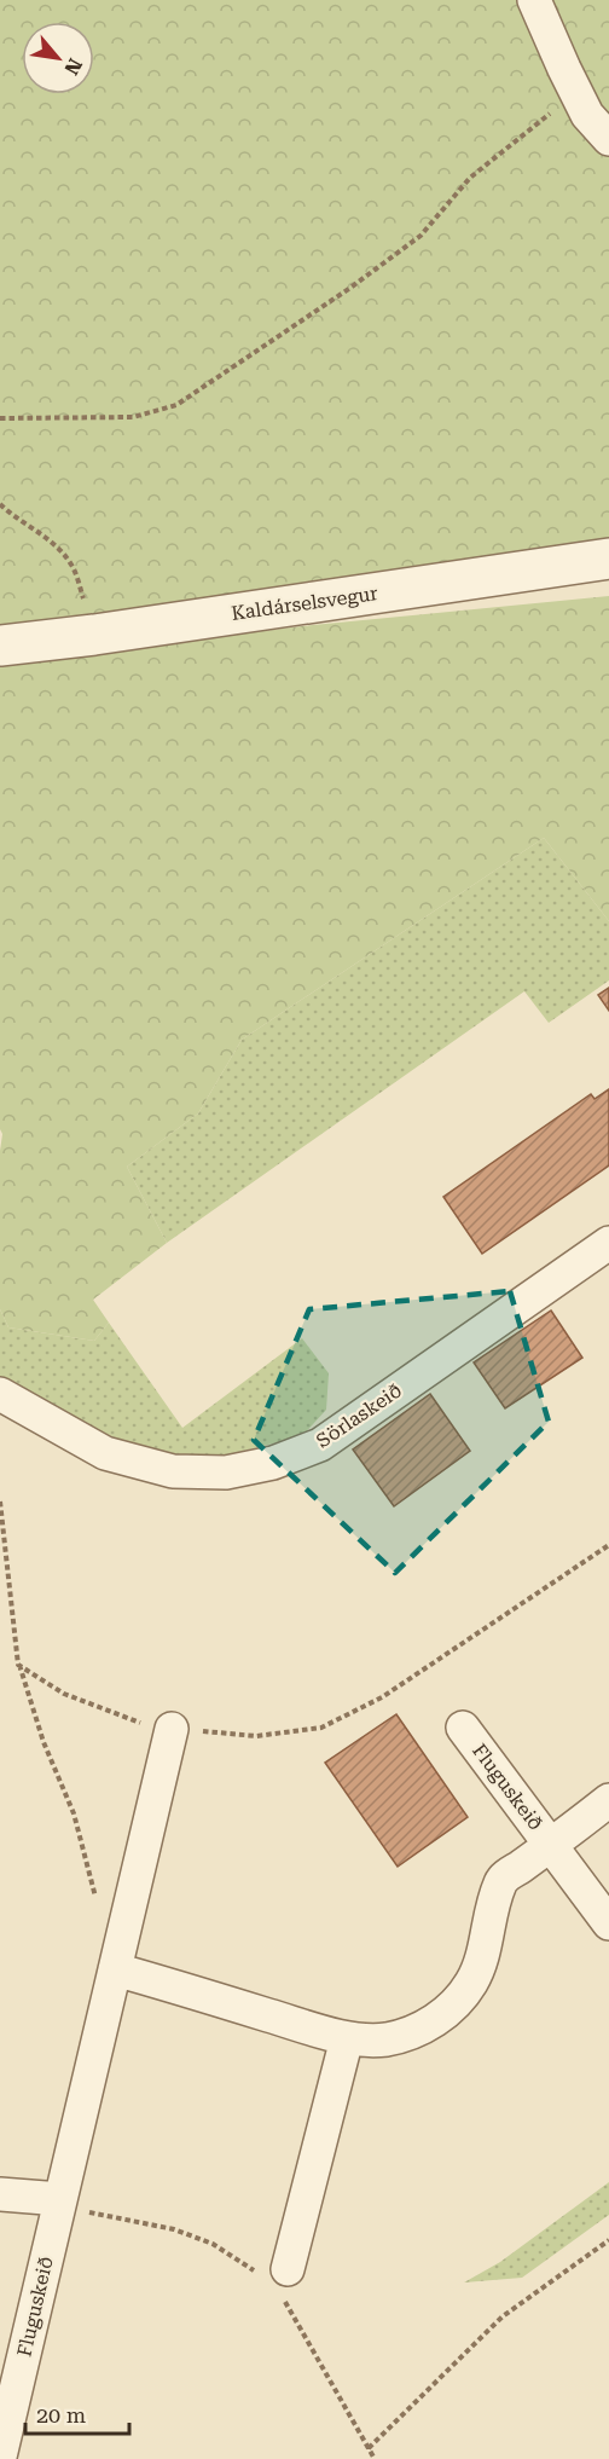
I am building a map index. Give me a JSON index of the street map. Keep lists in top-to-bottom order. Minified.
{"streets":{"street":["Kaldárselsvegur","Sörlaskeið","Fluguskeið"]},"scale_bar":"20 m","north":"bottom right"}
